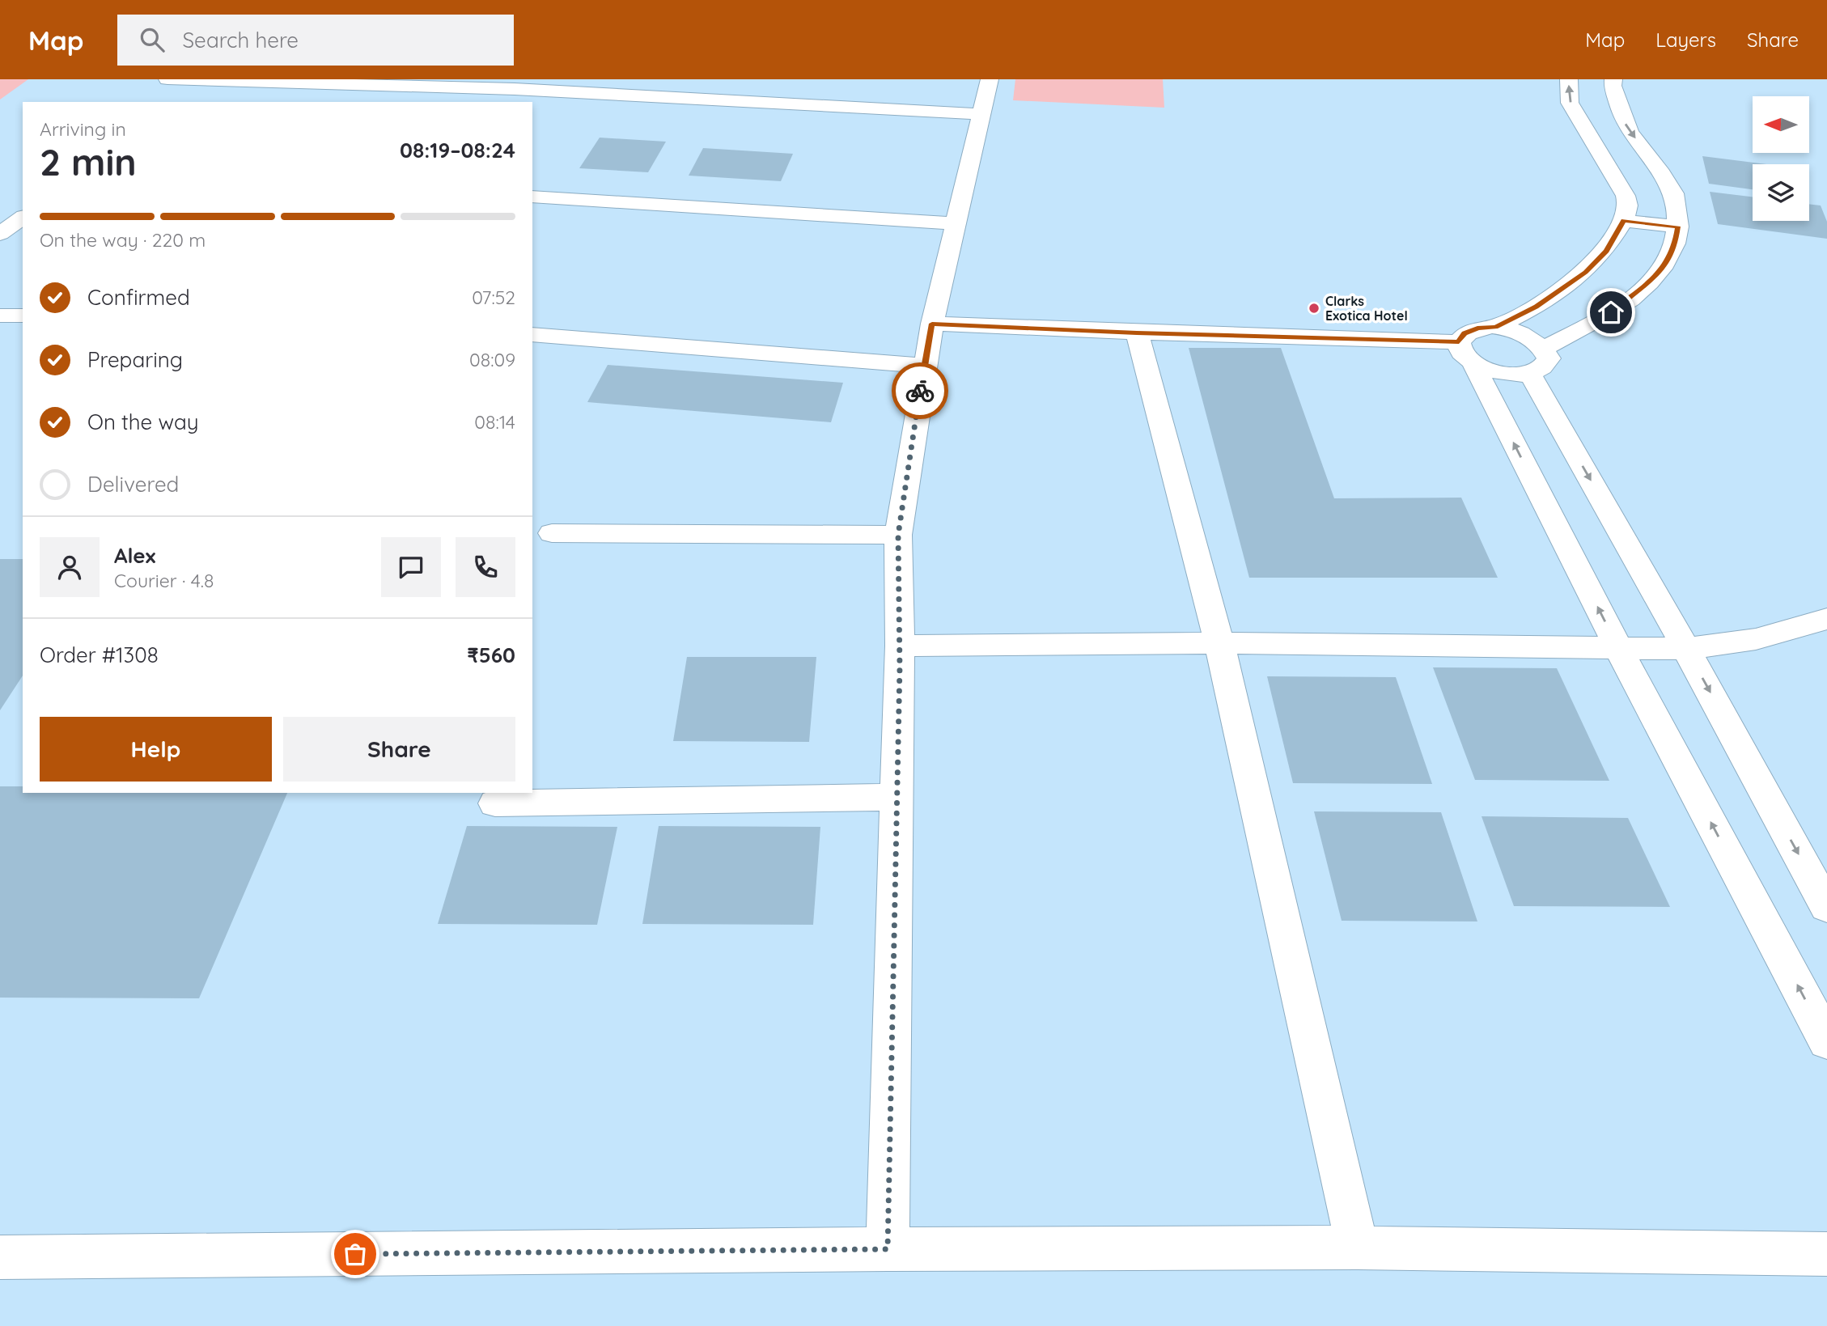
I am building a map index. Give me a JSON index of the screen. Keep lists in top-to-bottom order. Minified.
{"places":["Clarks Exotica Hotel"],"north":"left","page":{"header":"Map","search":"Search here","nav":["Map","Layers","Share"],"heading":["2 min","Arriving in","08:19–08:24"],"panel":["Alex","Courier · 4.8","Order #1308","₹560"],"bar":"On the way · 220 m","list":[["Confirmed","07:52"],["Preparing","08:09"],["On the way","08:14"],"Delivered"],"buttons":["Help","Share"]}}
